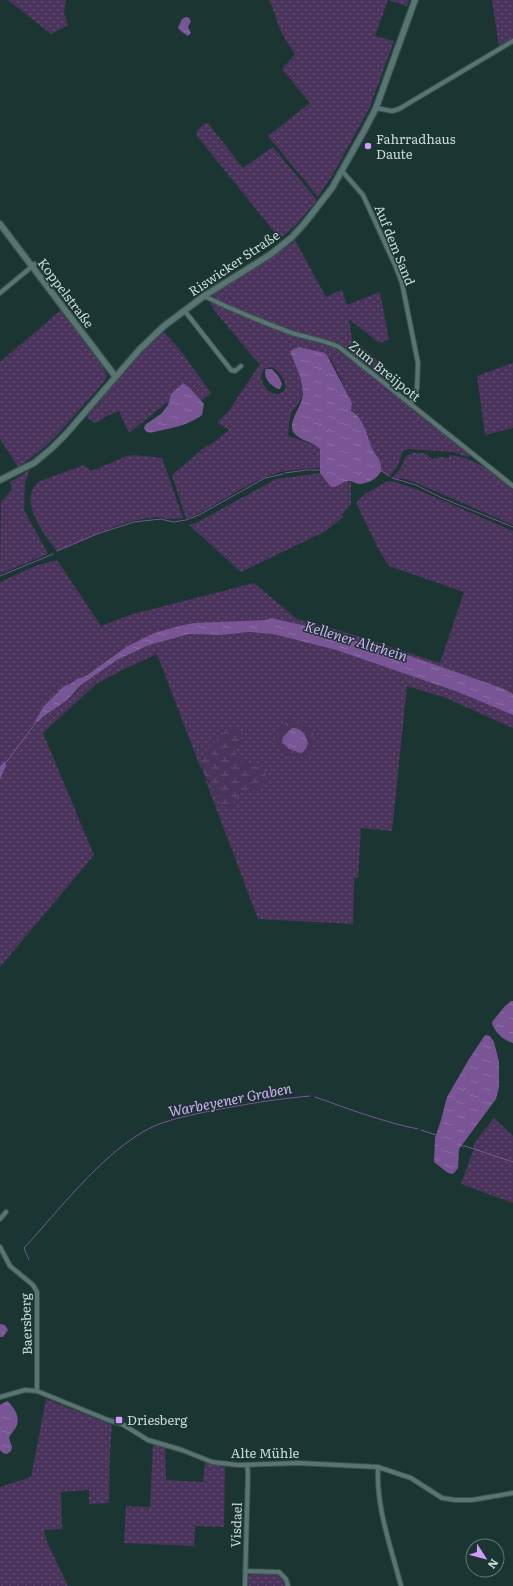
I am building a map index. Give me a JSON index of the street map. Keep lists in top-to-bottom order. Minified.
{"streets":{"street":["Auf dem Sand","Riswicker Straße","Koppelstraße","Zum Breijpott","Baersberg","Alte Mühle","Visdael"]},"crossings":[["Auf dem Sand","Riswicker Straße"],["Auf dem Sand","Zum Breijpott"],["Riswicker Straße","Koppelstraße"],["Riswicker Straße","Zum Breijpott"],["Baersberg","Alte Mühle"],["Alte Mühle","Visdael"]],"water":["Kellener Altrhein","Warbeyener Graben"],"places":{"other":["Fahrradhaus Daute"],"transit":["Driesberg"]},"north":"bottom right"}
